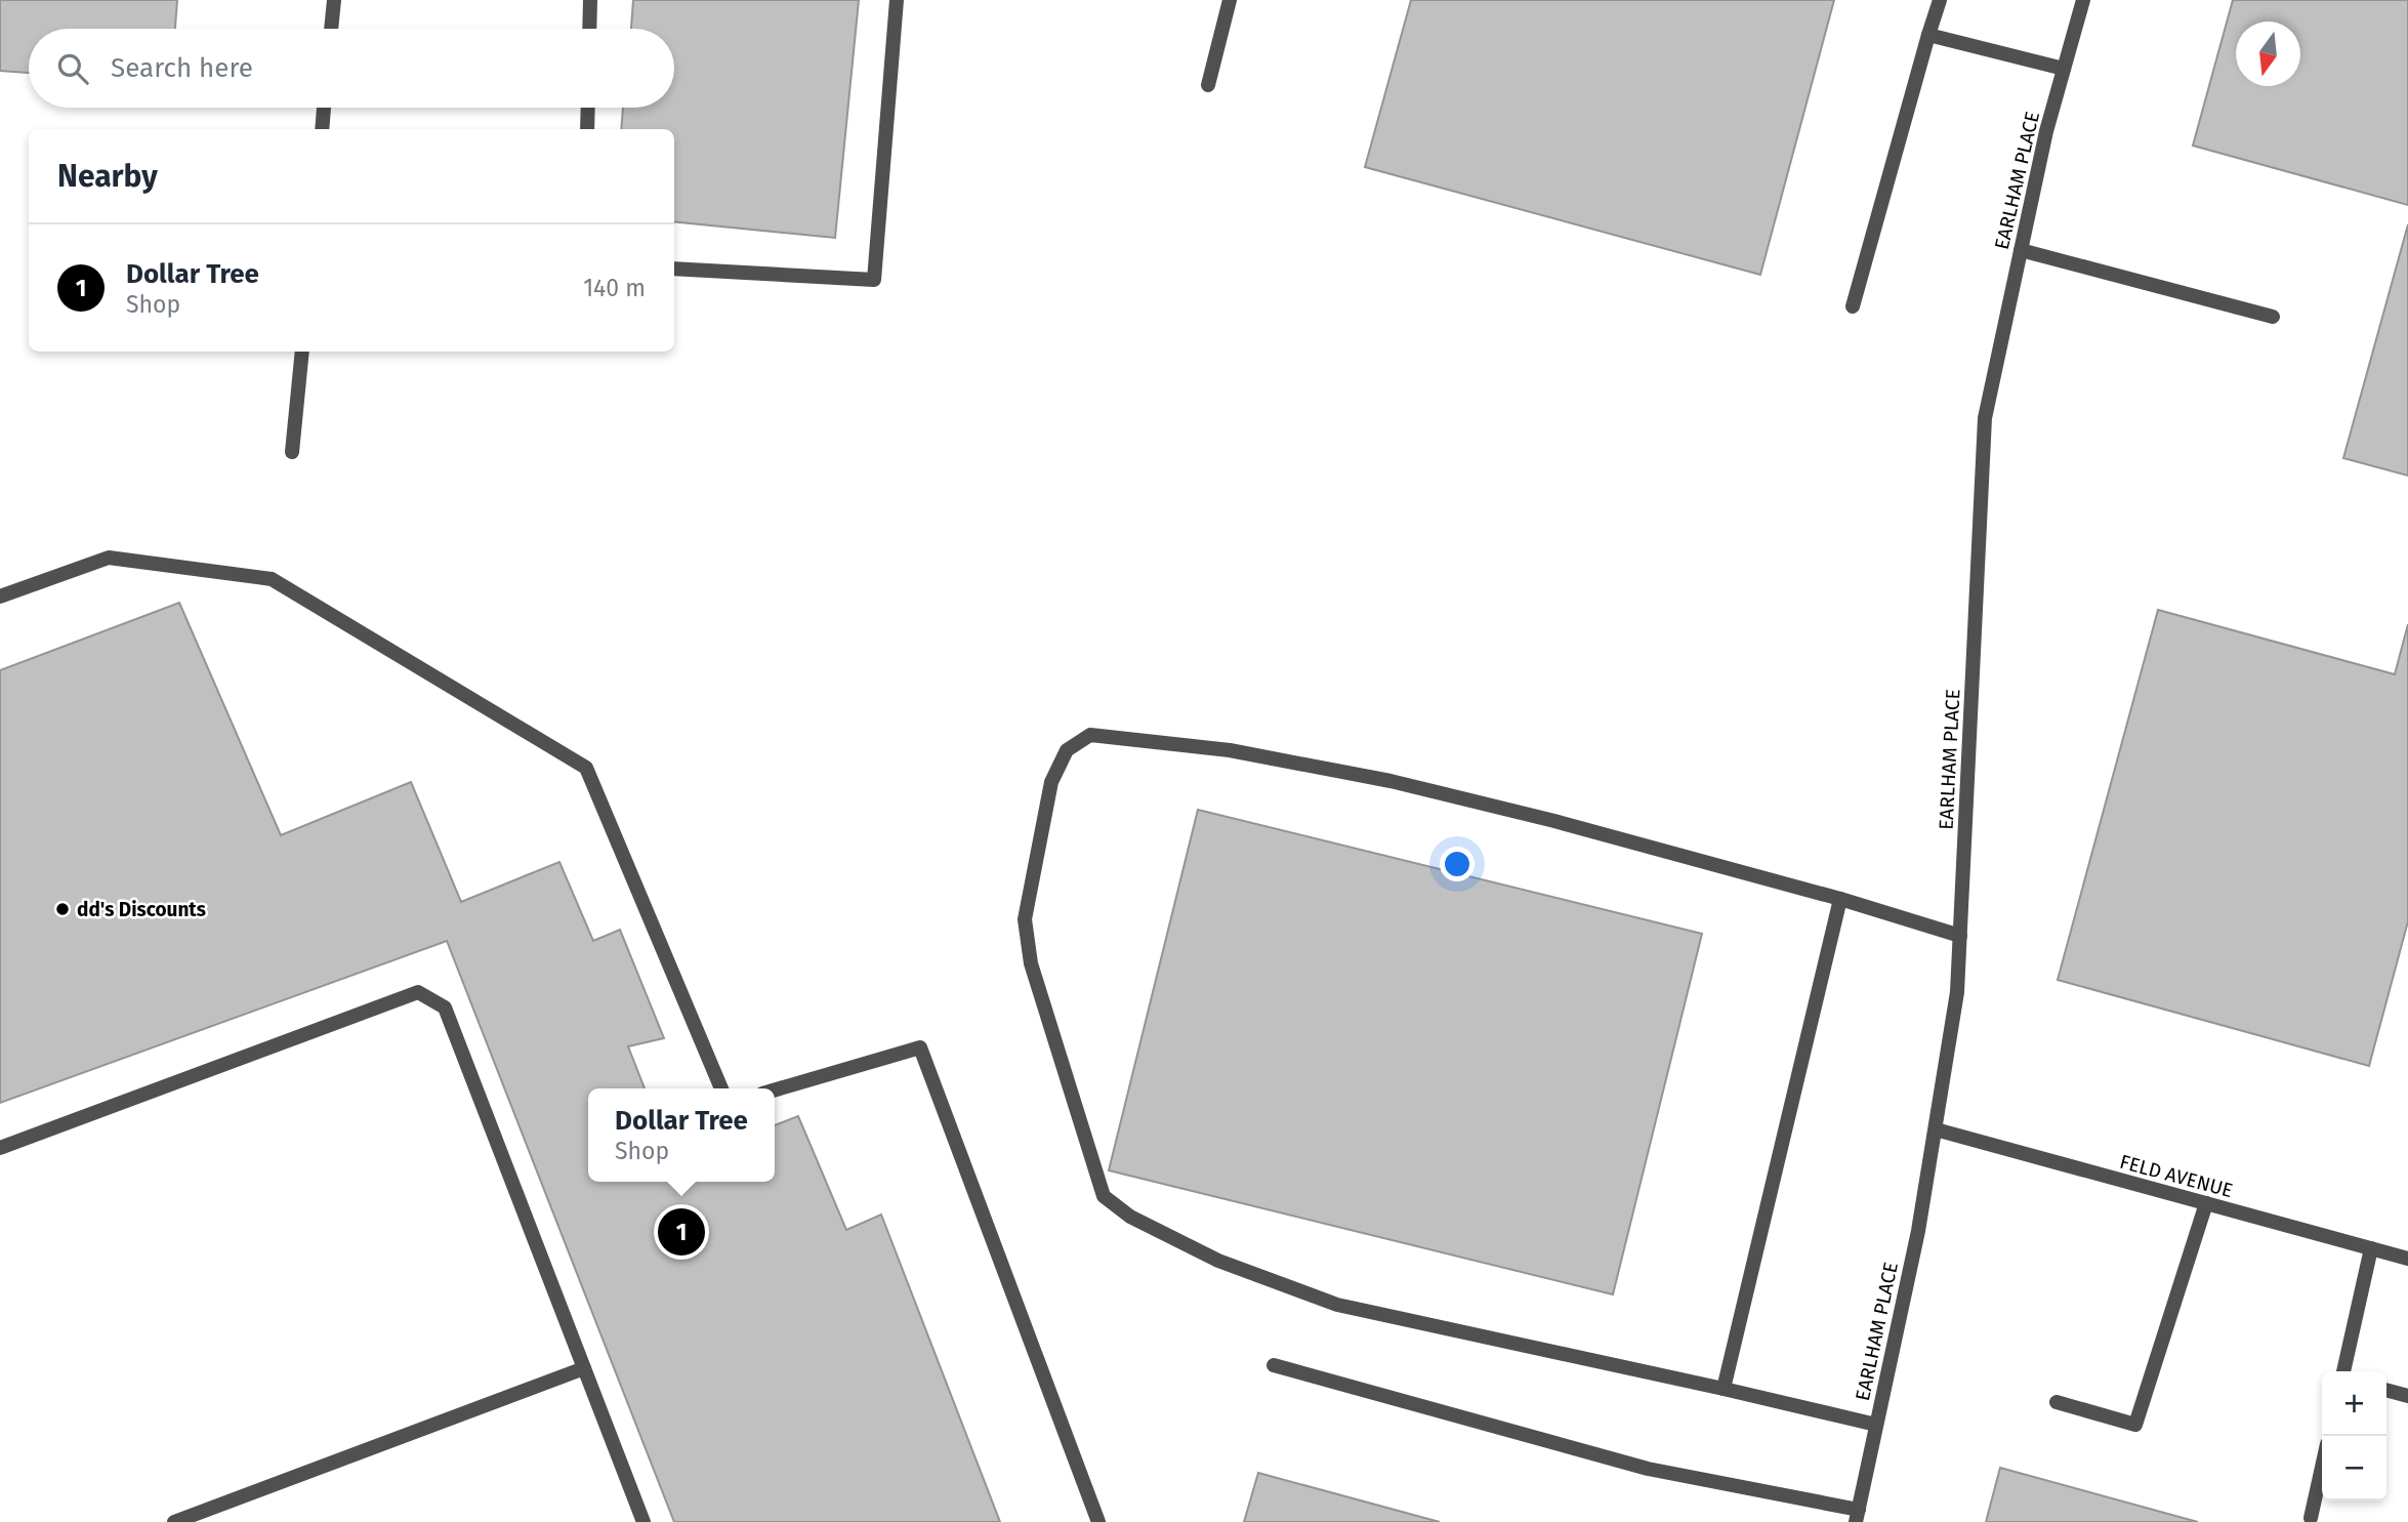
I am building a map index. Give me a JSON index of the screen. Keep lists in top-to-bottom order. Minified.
{"streets":{"street":["EARLHAM PLACE","FELD AVENUE"]},"crossings":[["EARLHAM PLACE","FELD AVENUE"]],"places":["dd's Discounts"],"north":"bottom","page":{"search":"Search here","heading":"Nearby","list":[{"mark":"1","name":"Dollar Tree","note":"Shop","value":"140 m"}],"popup":["Dollar Tree","Shop"],"pins":"1","map_buttons":["+","−"]}}
